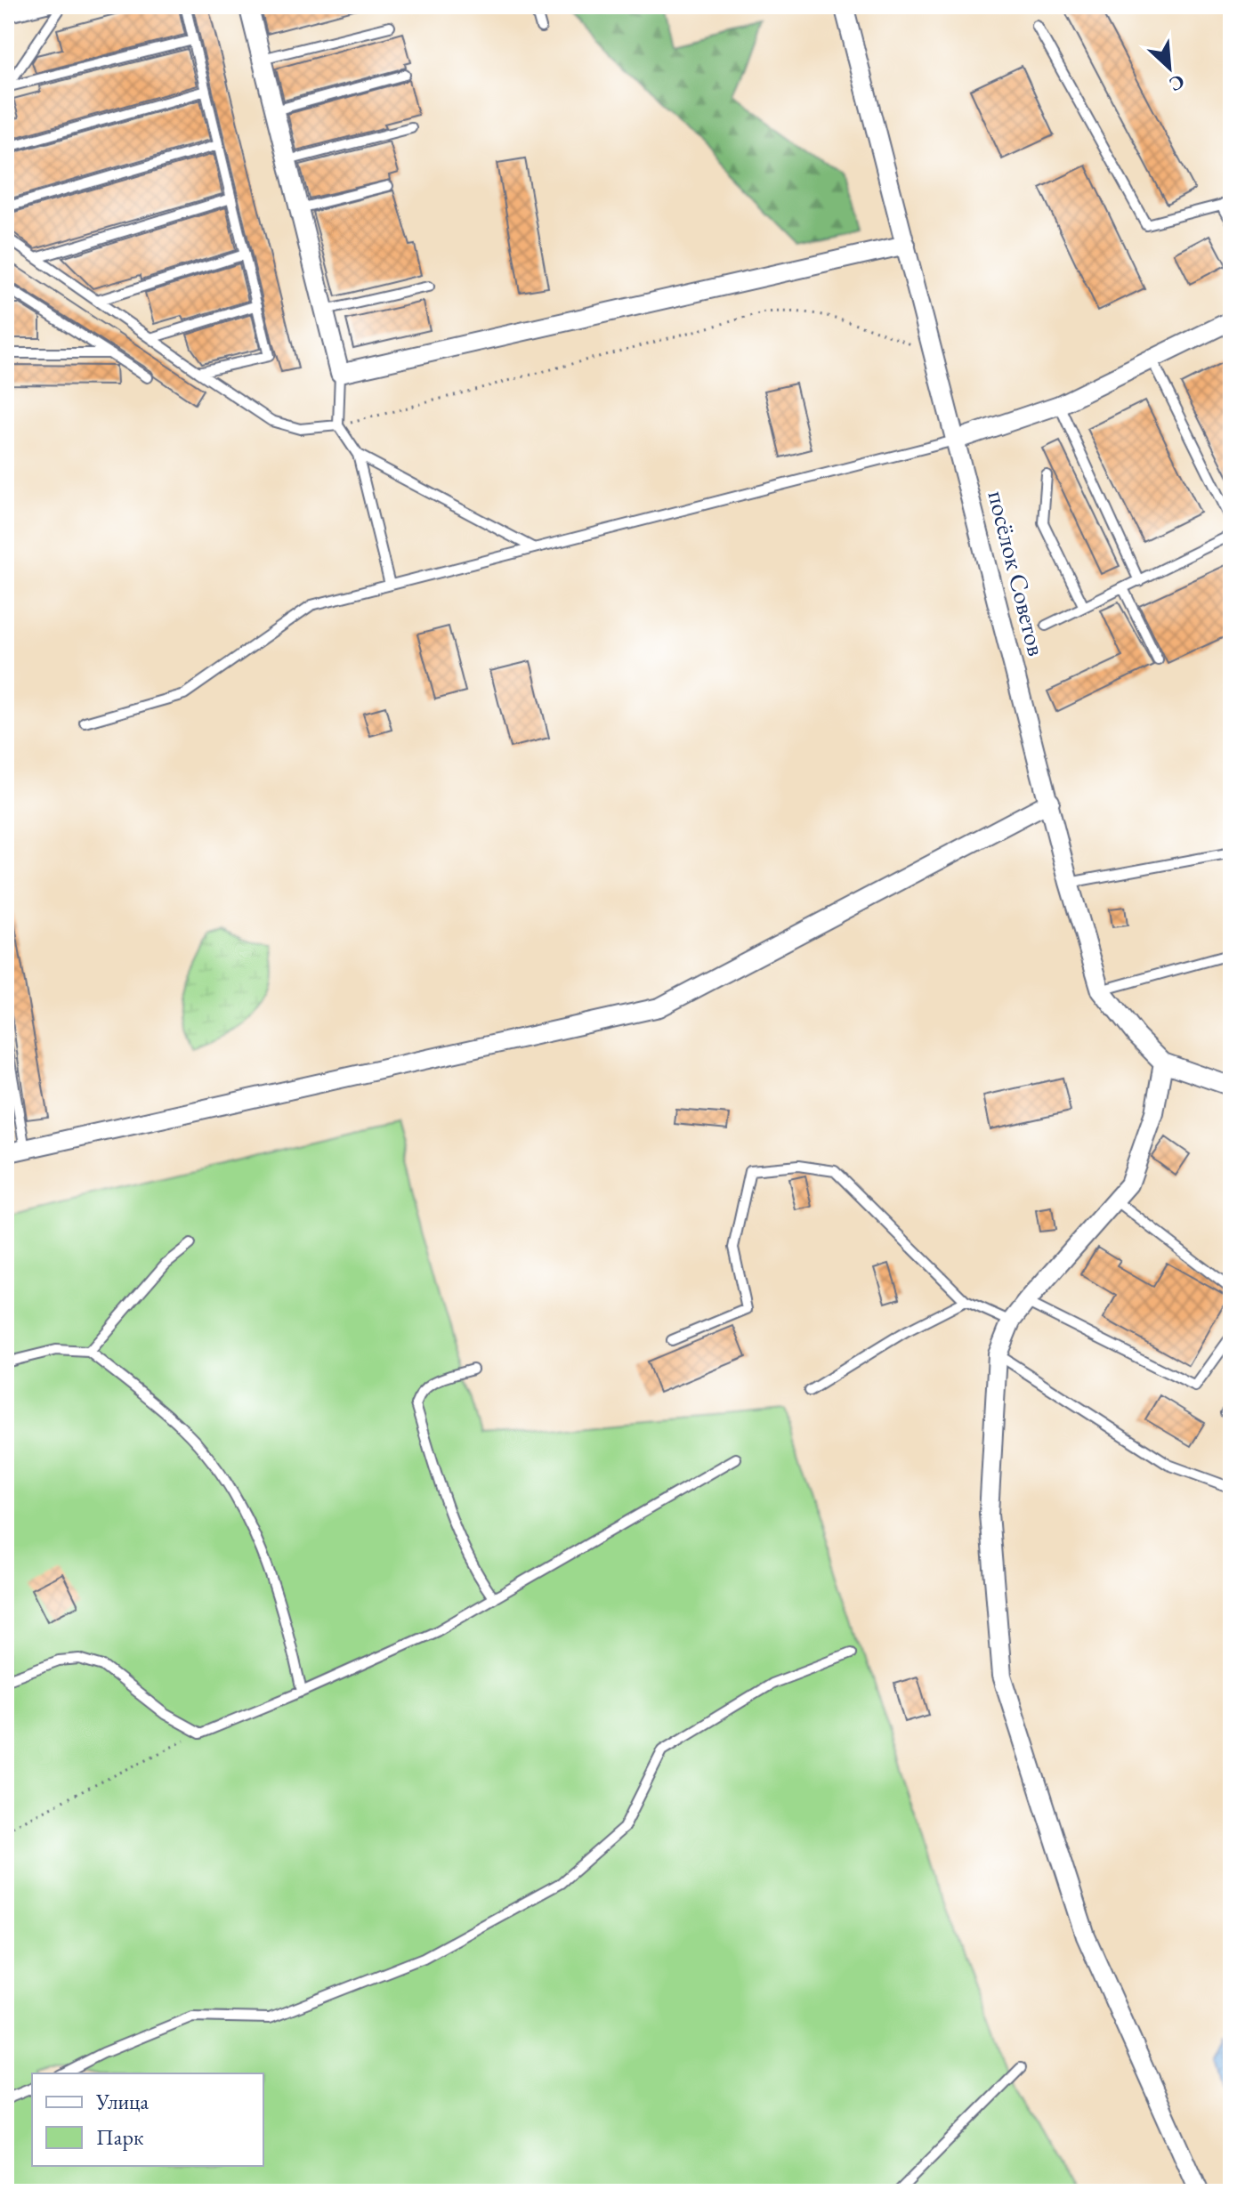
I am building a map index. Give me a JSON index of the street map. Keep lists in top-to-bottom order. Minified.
{"streets":{"street":["посёлок Советов"]},"legend":["Улица","Парк"],"north":"bottom right"}
